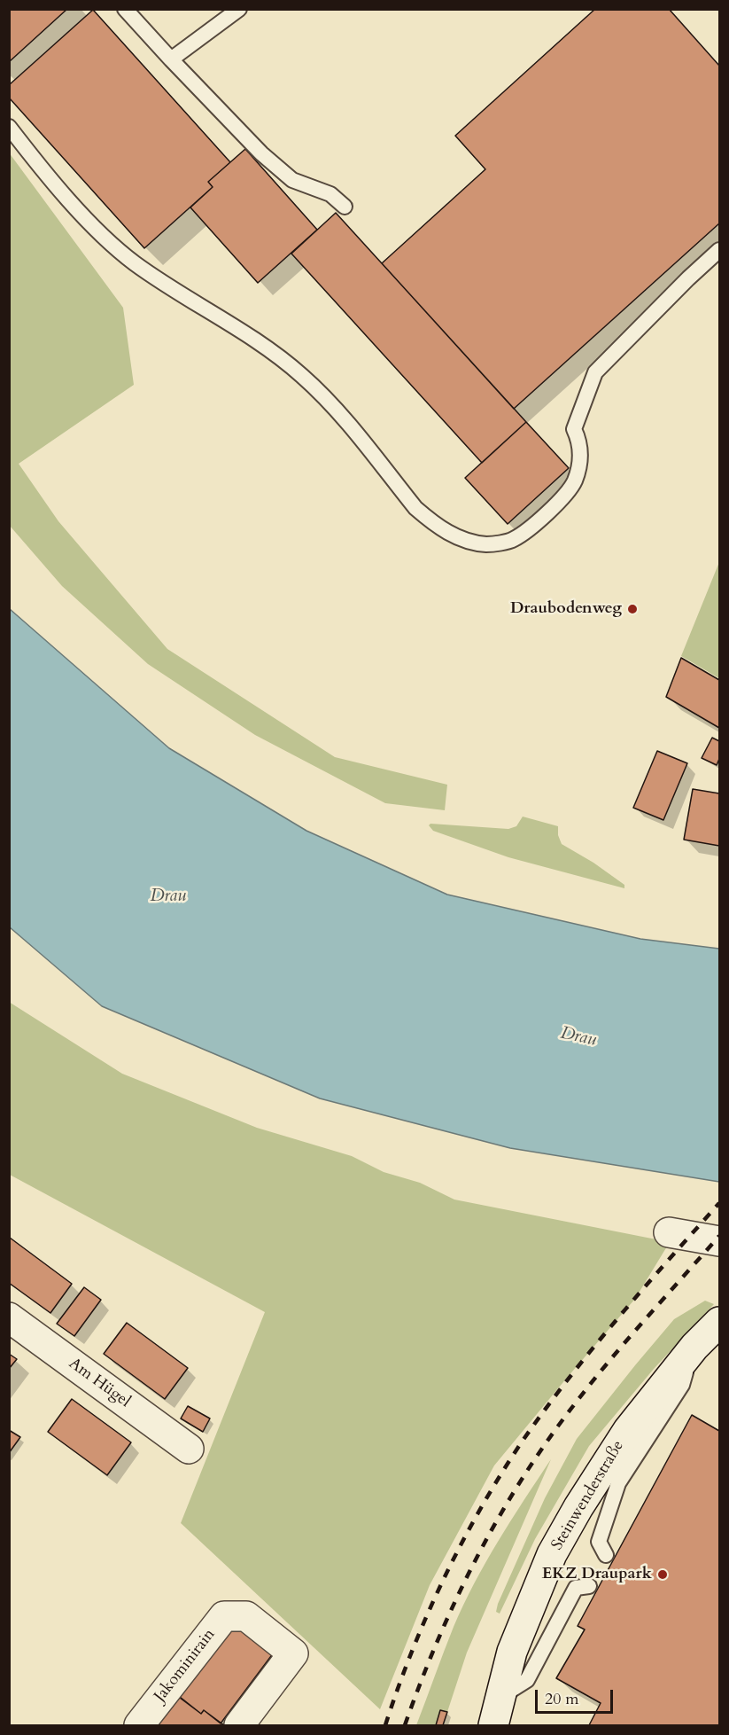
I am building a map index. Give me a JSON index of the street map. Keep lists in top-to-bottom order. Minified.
{"streets":{"street":["Am Hügel","Steinwenderstraße","Jakominirain"]},"water":["Drau"],"places":["Draubodenweg","EKZ Draupark"],"scale_bar":"20 m"}
